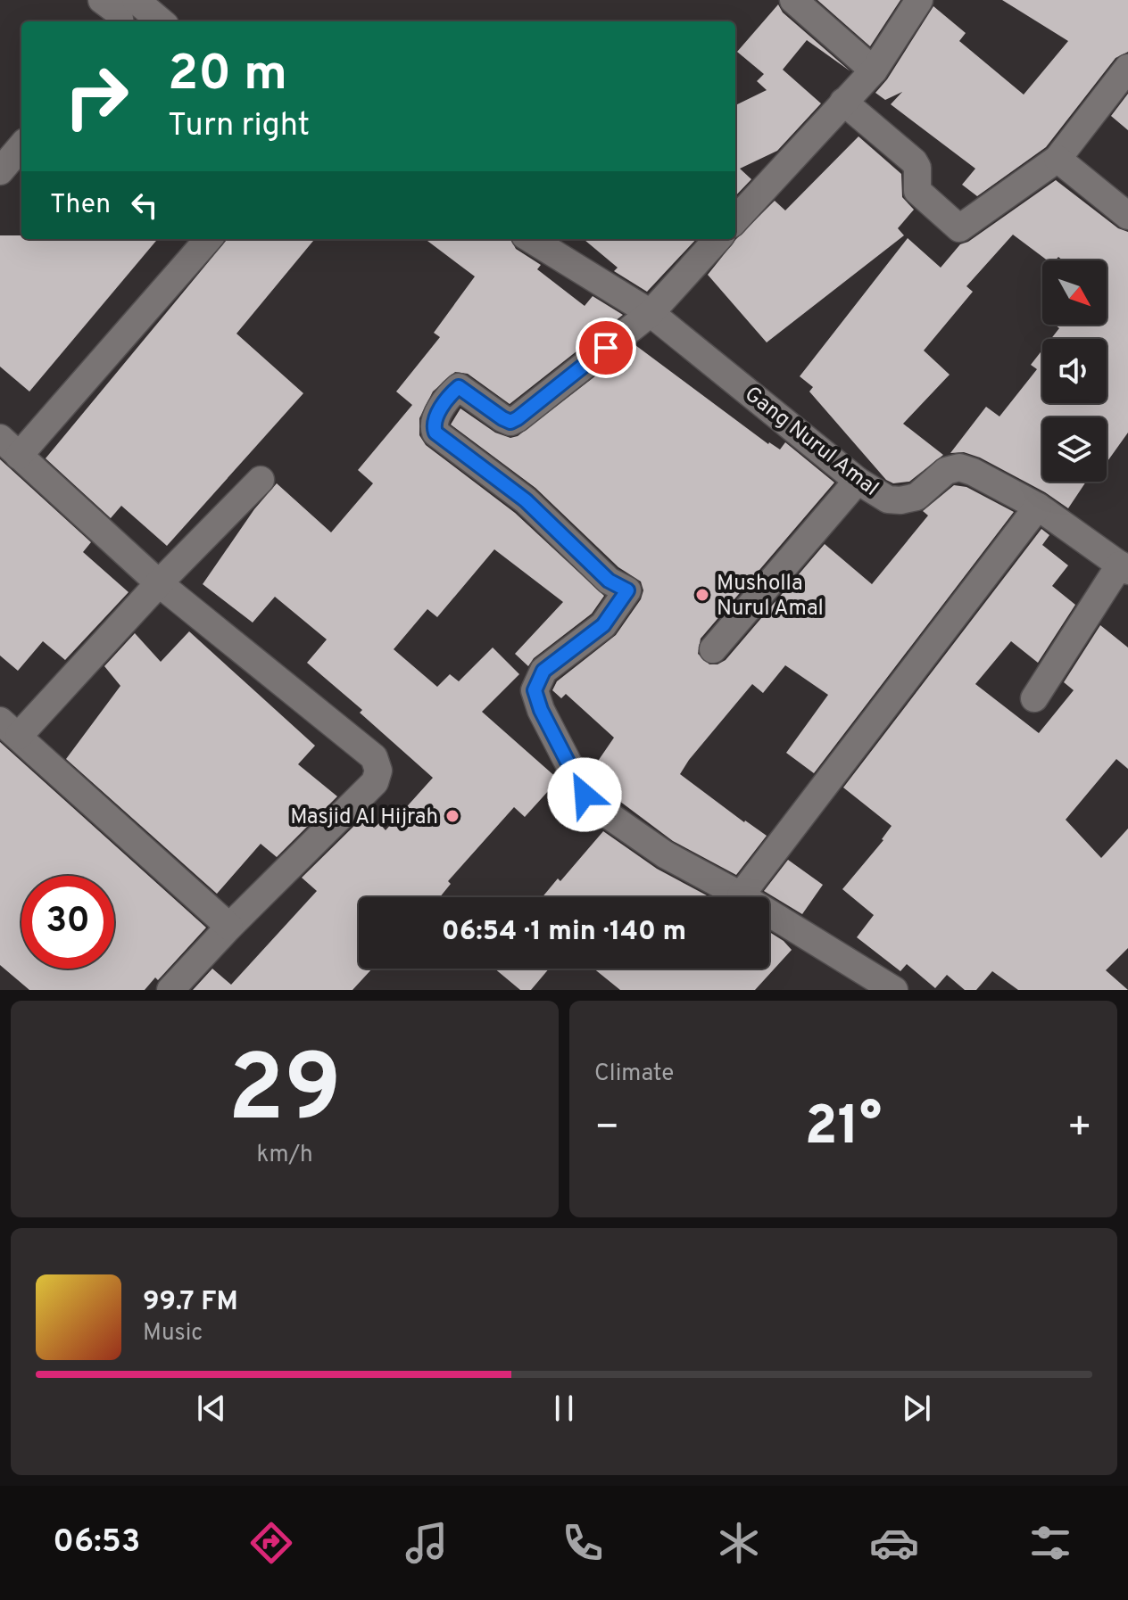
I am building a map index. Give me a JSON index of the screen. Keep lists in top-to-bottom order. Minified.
{"streets":{"street":["Gang Nurul Amal"]},"places":["Musholla Nurul Amal","Masjid Al Hijrah"],"north":"bottom right","page":{"turn":["20 m","Turn right"],"then":"Then","limit":"30","trip":"06:54 · 1 min · 140 m","tile":[["29","km/h"],"Climate"],"heat":["−","21°","+"],"song":["99.7 FM","Music"],"tabs":"06:53"}}
